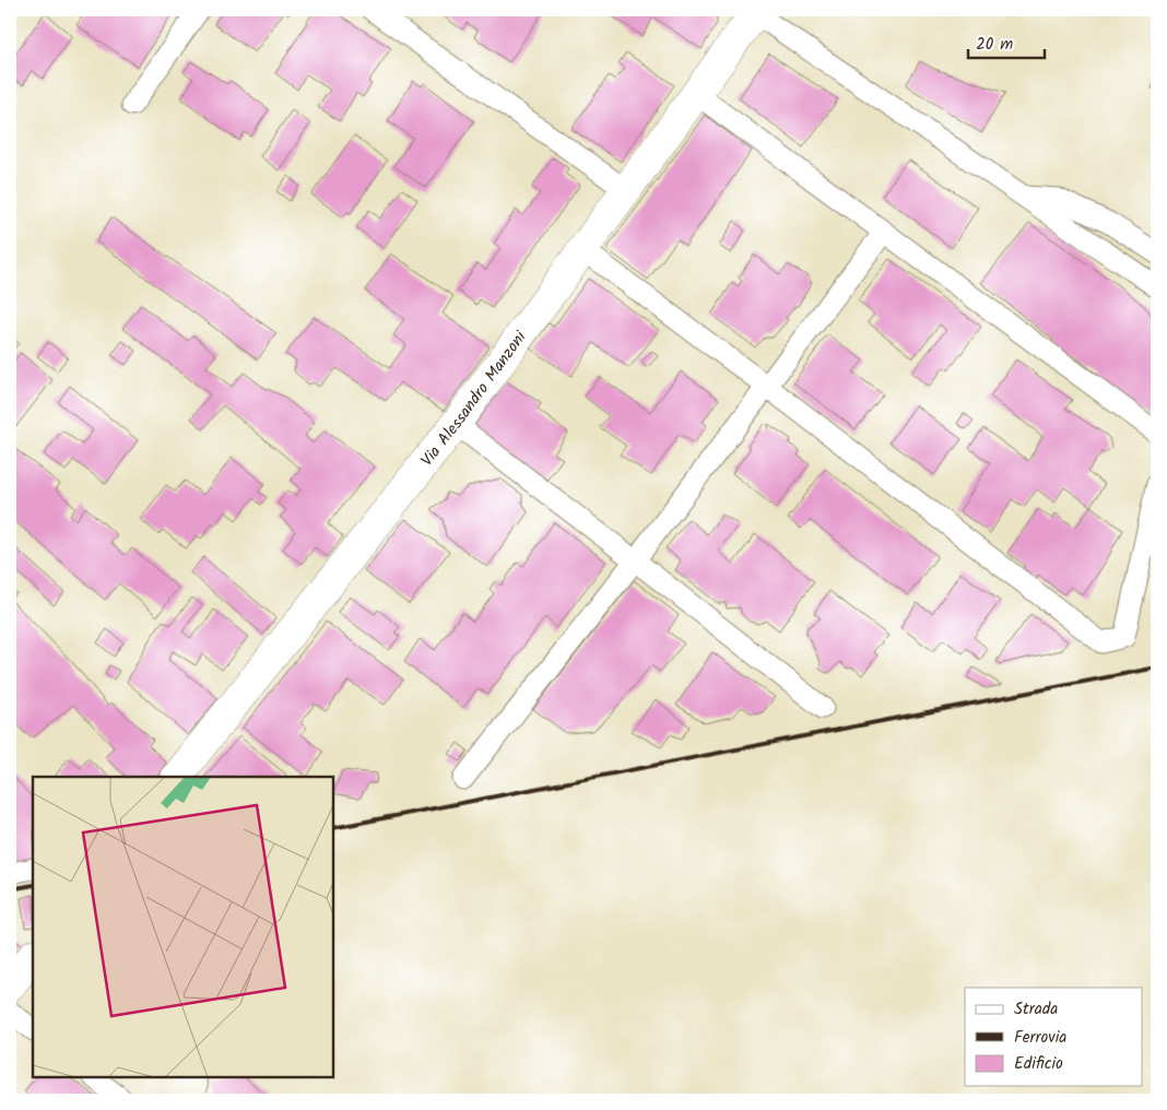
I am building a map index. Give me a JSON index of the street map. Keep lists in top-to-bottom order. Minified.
{"streets":{"main road":["Via Alessandro Manzoni"]},"legend":["Strada","Ferrovia","Edificio"],"scale_bar":"20 m"}
